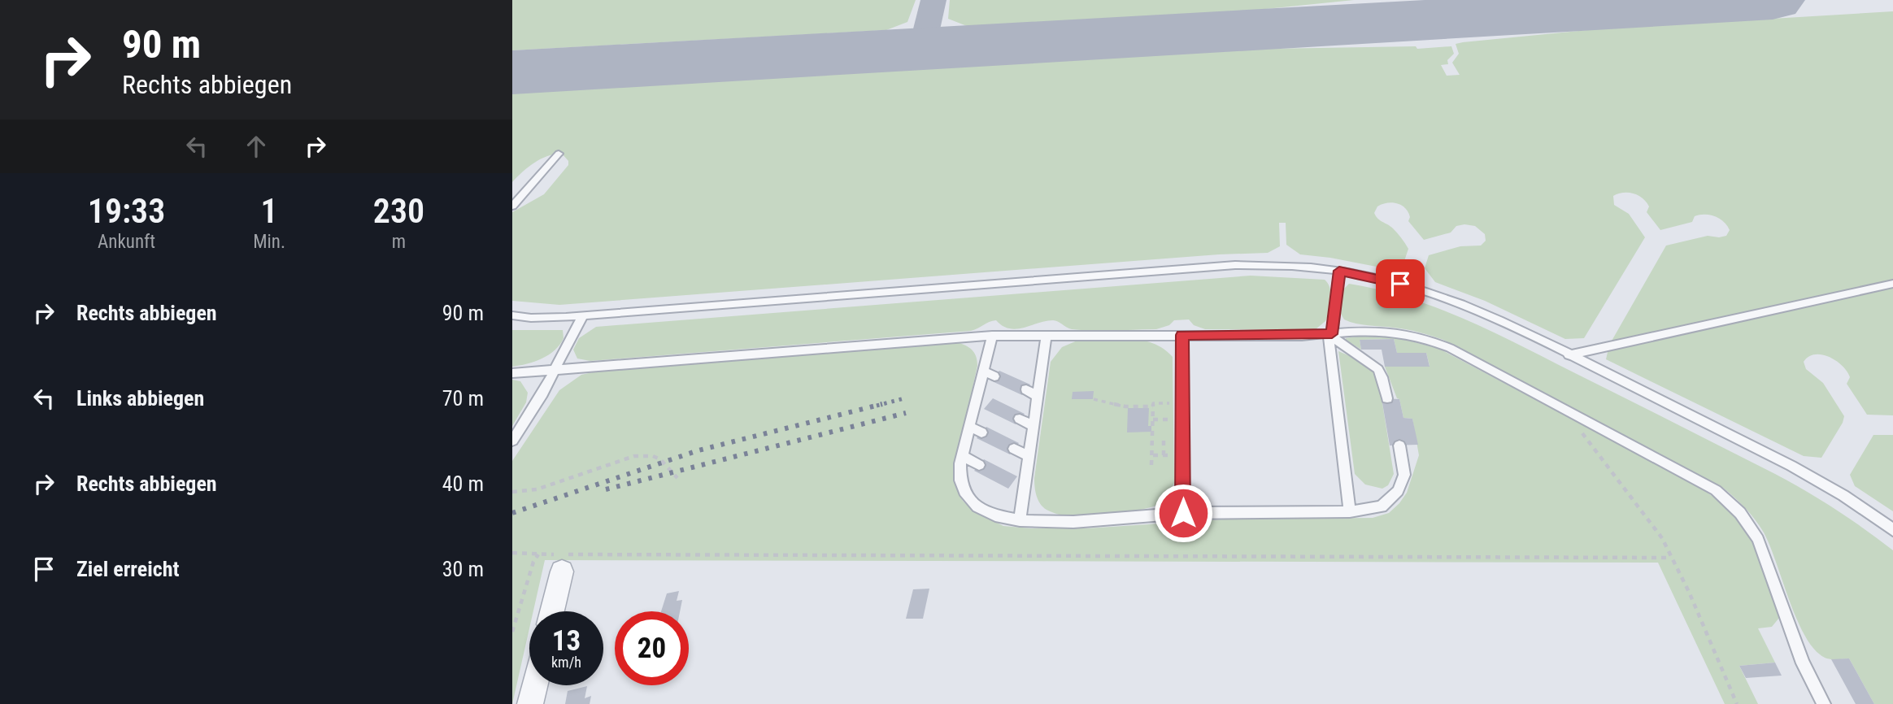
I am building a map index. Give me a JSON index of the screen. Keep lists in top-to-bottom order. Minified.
{"page":{"turn":["90 m","Rechts abbiegen"],"eta":["19:33","Ankunft","1","Min.","230","m"],"list":[{"name":"Rechts abbiegen","value":"90 m"},{"name":"Links abbiegen","value":"70 m"},{"name":"Rechts abbiegen","value":"40 m"},{"name":"Ziel erreicht","value":"30 m"}],"speed":"13 km/h","limit":"20"}}
